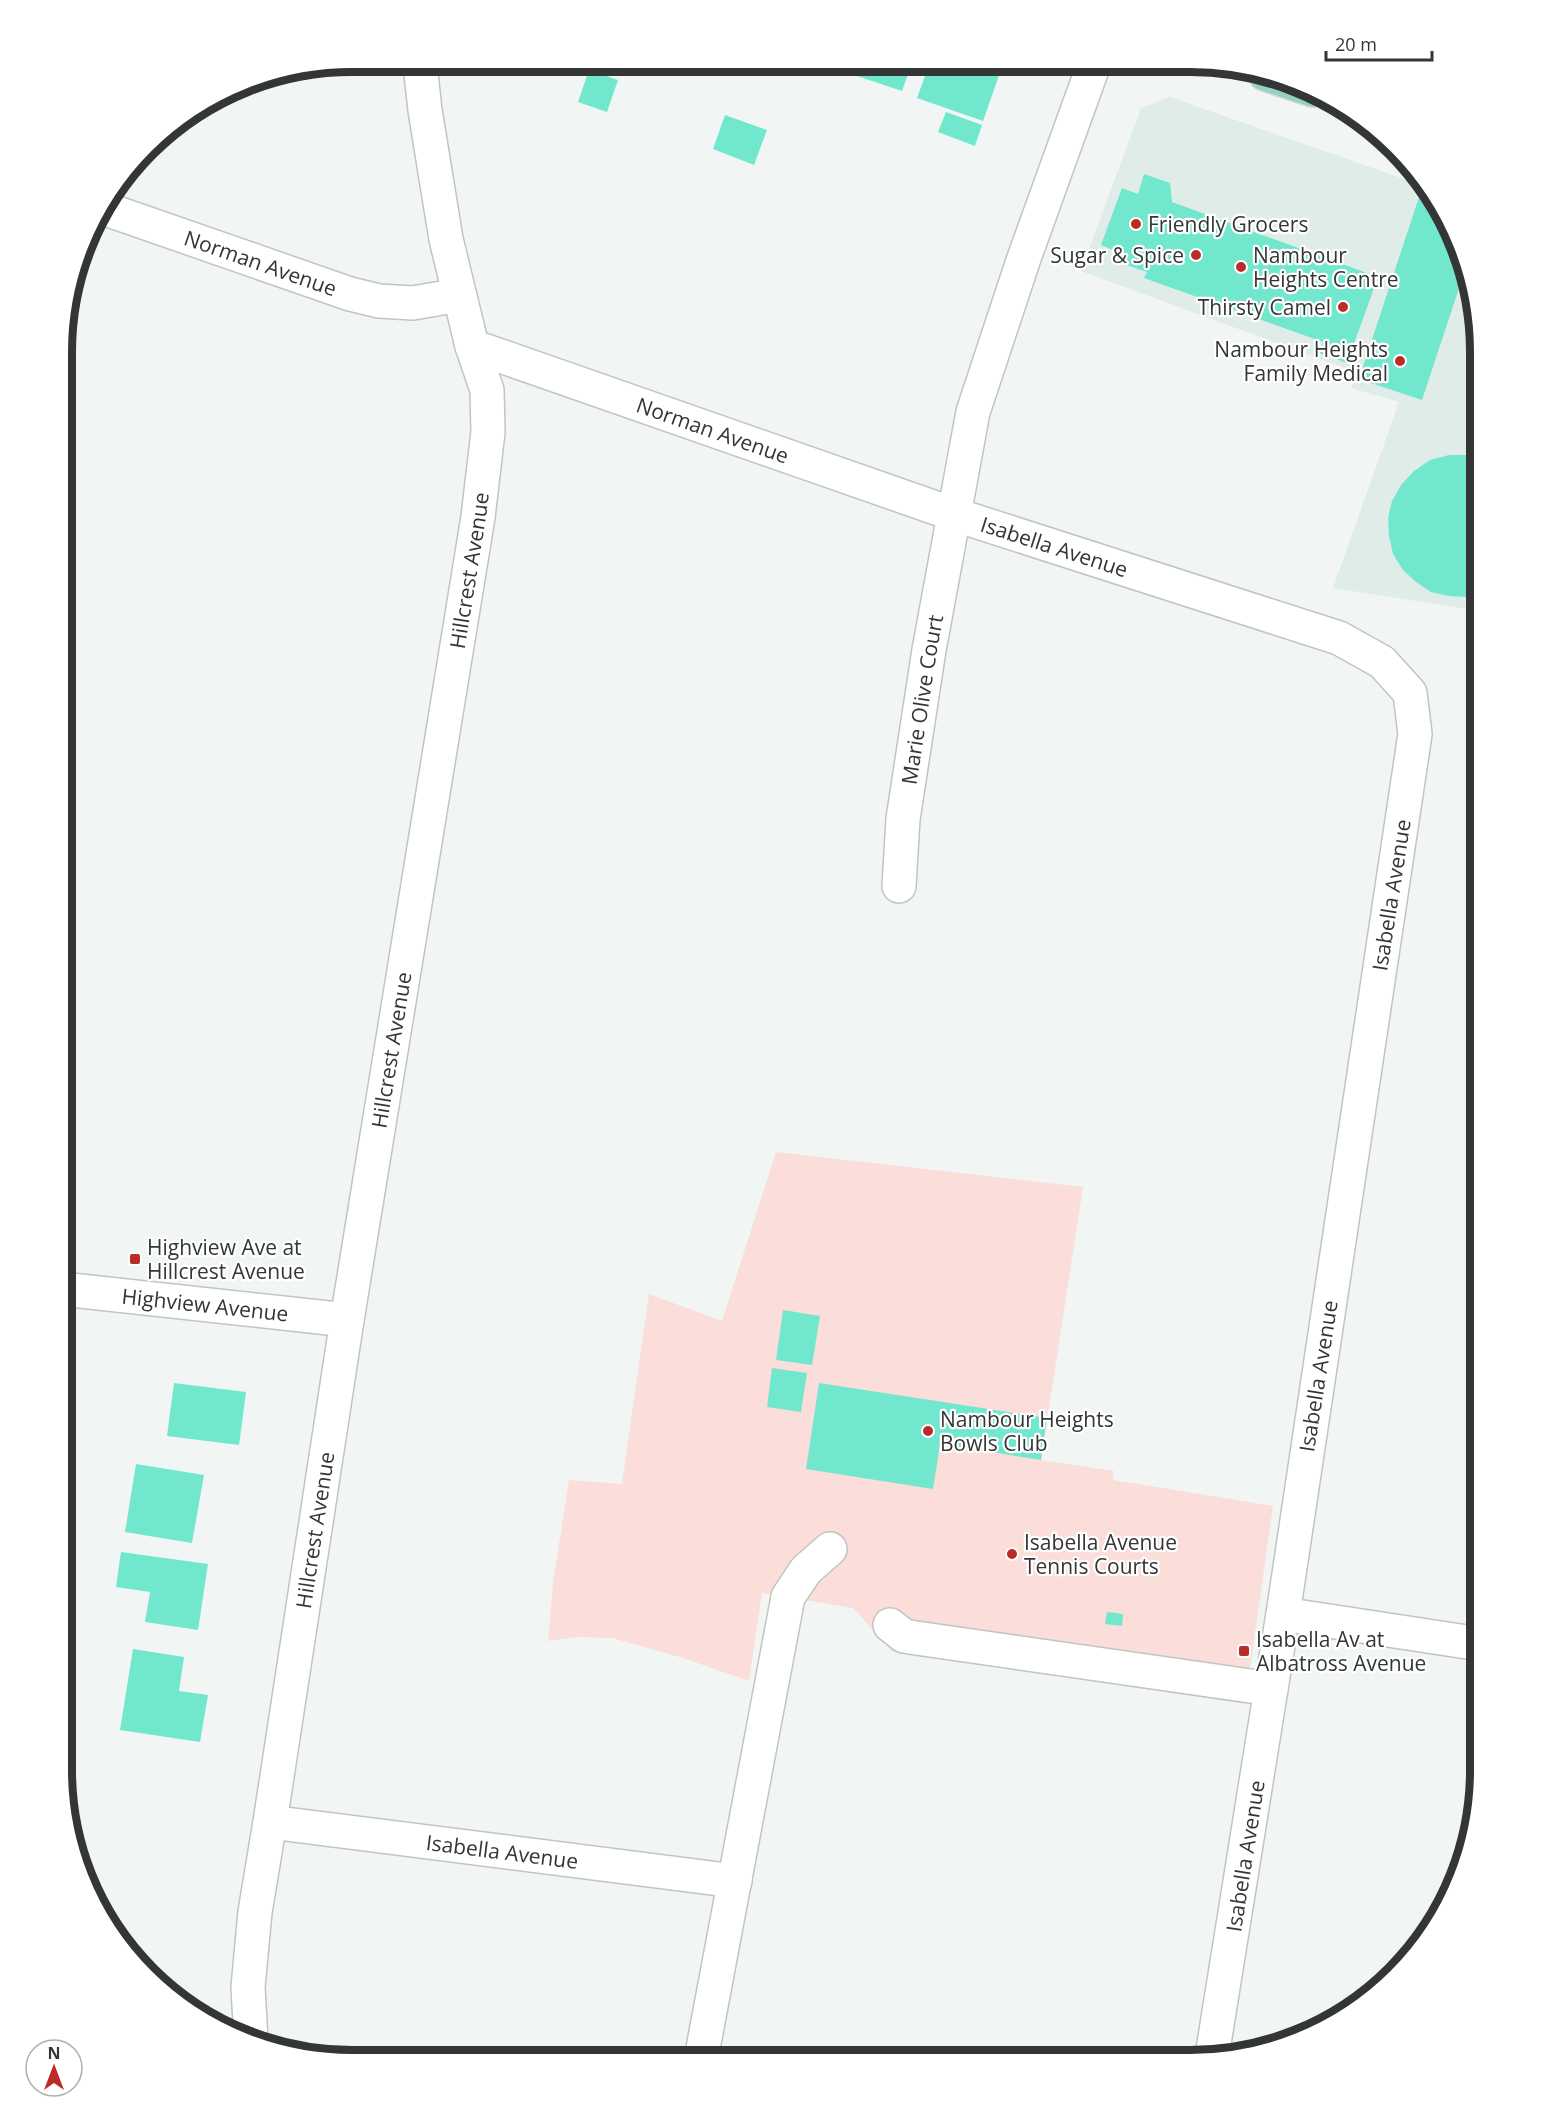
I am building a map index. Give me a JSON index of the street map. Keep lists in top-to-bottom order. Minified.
{"streets":{"street":["Norman Avenue","Isabella Avenue","Hillcrest Avenue","Marie Olive Court","Highview Avenue"]},"crossings":[["Norman Avenue","Isabella Avenue"],["Norman Avenue","Hillcrest Avenue"],["Norman Avenue","Marie Olive Court"],["Isabella Avenue","Hillcrest Avenue"],["Isabella Avenue","Marie Olive Court"],["Hillcrest Avenue","Highview Avenue"]],"places":{"other":["Friendly Grocers","Sugar & Spice","Nambour Heights Centre","Thirsty Camel","Nambour Heights Family Medical","Nambour Heights Bowls Club","Isabella Avenue Tennis Courts"],"transit":["Highview Ave at Hillcrest Avenue","Isabella Av at Albatross Avenue"]},"scale_bar":"20 m","north":"top"}
